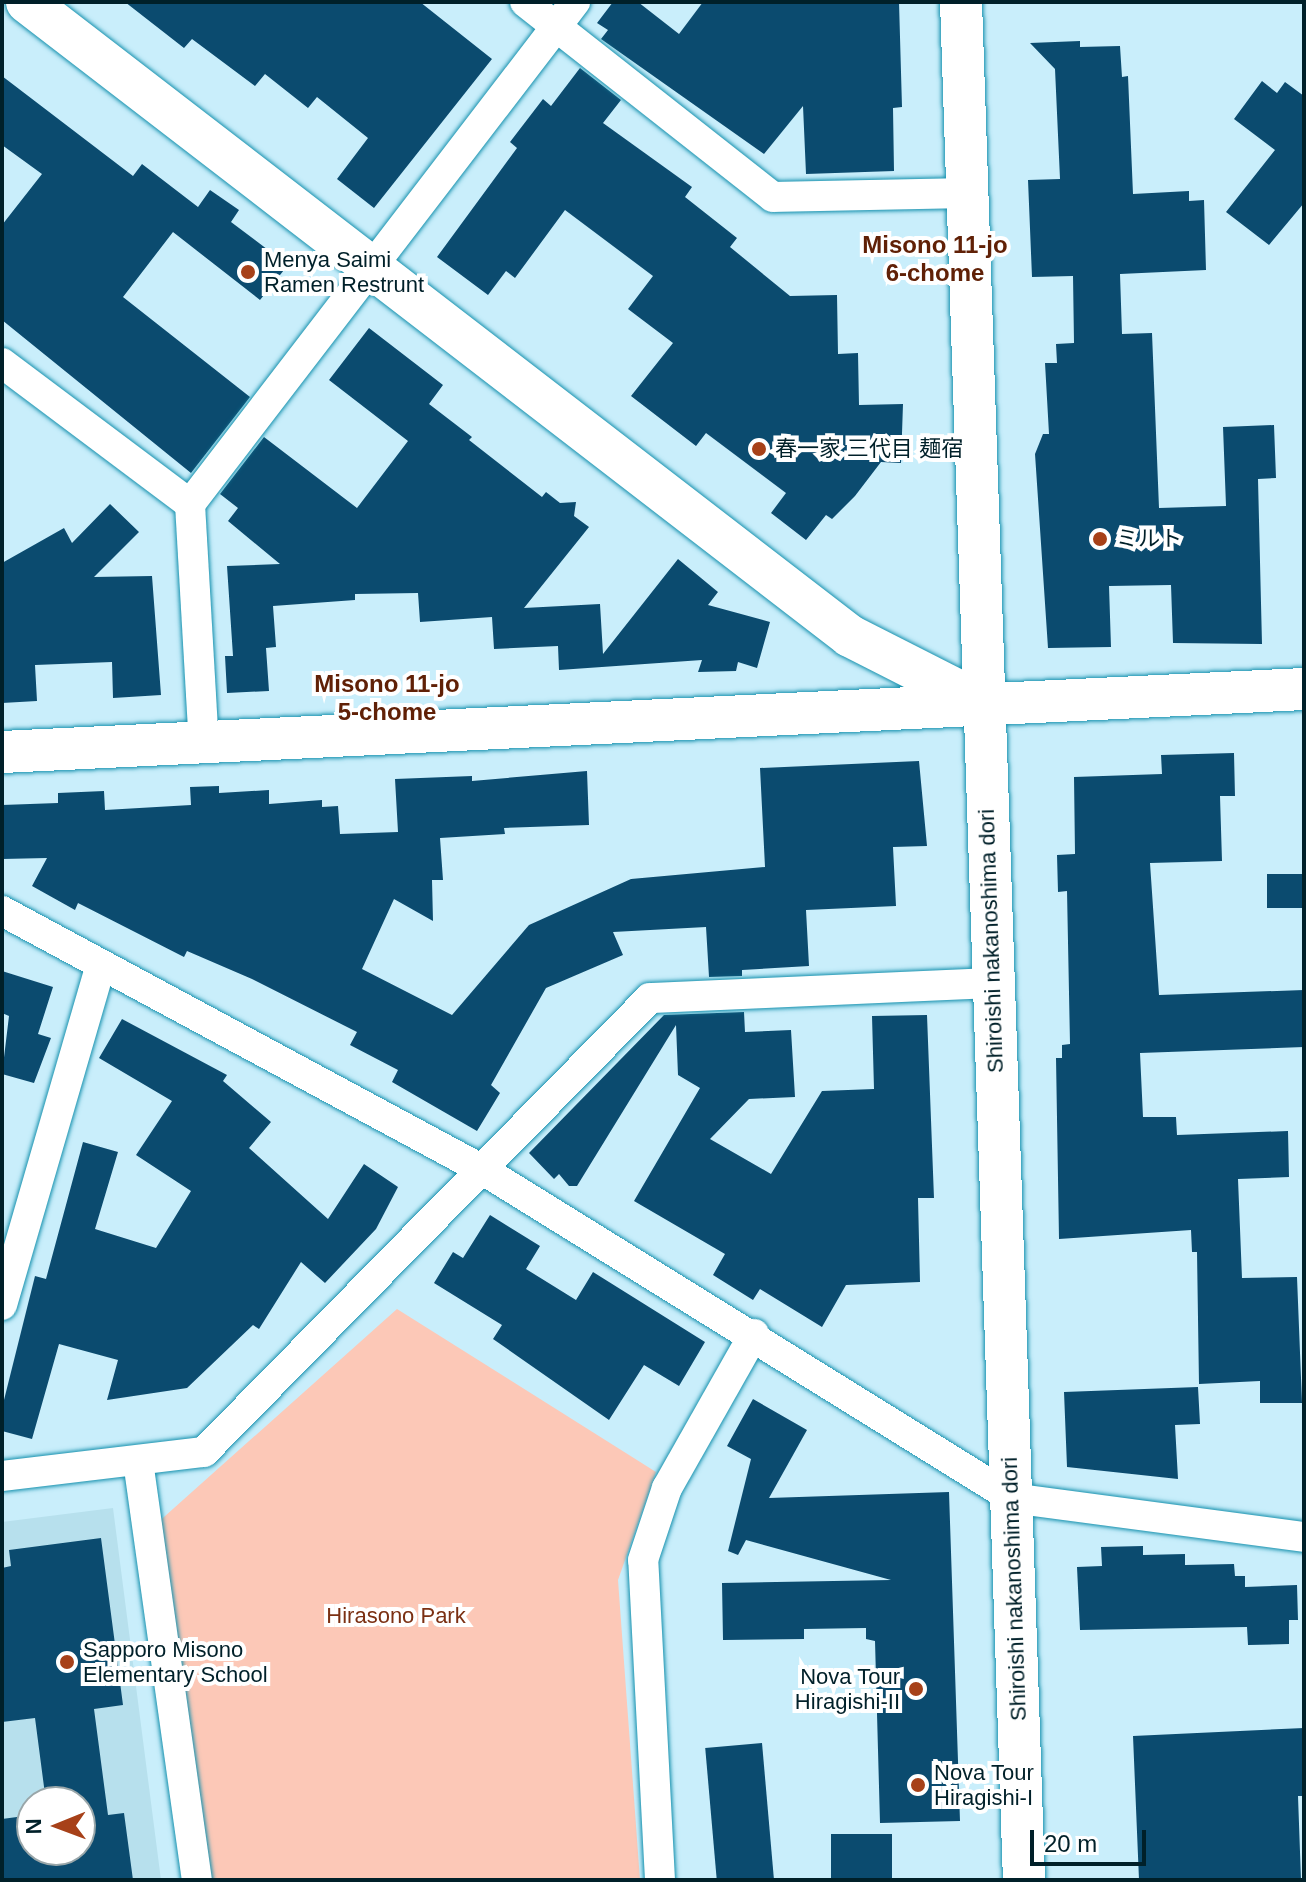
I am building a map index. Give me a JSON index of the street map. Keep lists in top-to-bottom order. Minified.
{"streets":{"street":["Shiroishi nakanoshima dori"]},"districts":["Misono 11-jo 6-chome","Misono 11-jo 5-chome"],"parks":["Hirasono Park"],"places":["Menya Saimi Ramen Restrunt","春一家 三代目 麺宿","ミルト","Sapporo Misono Elementary School","Nova Tour Hiragishi-II","Nova Tour Hiragishi-I"],"scale_bar":"20 m","north":"left"}
